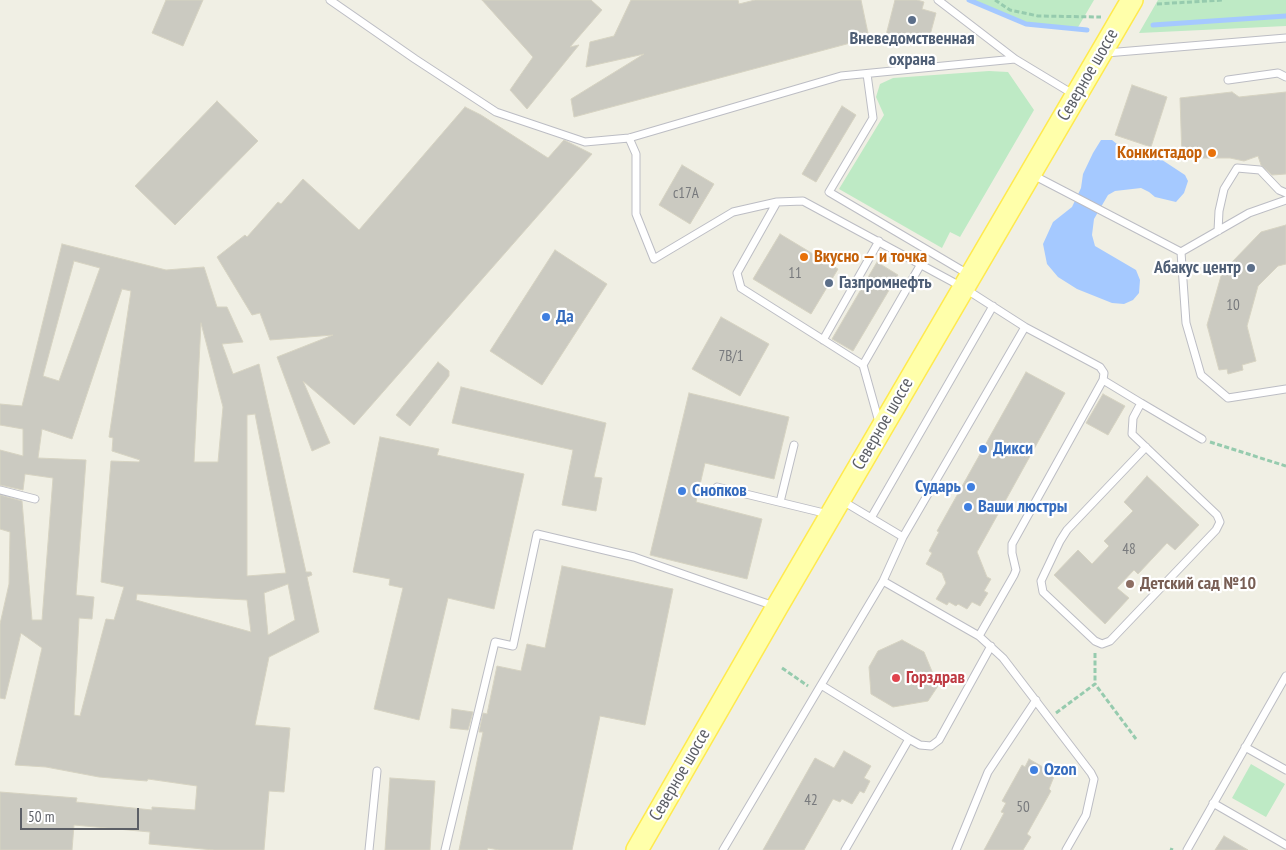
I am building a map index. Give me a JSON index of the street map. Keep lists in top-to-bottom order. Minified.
{"streets":{"main road":["Северное шоссе"]},"places":["Вневедомственная охрана","Конкистадор","Вкусно — и точка","Абакус центр","Газпромнефть","Да","Дикси","Сударь","Снопков","Ваши люстры","Детский сад №10","Горздрав","Ozon"],"house_numbers":["с17А","11","10","7В/1","48","42","50"],"scale_bar":"50 m"}
